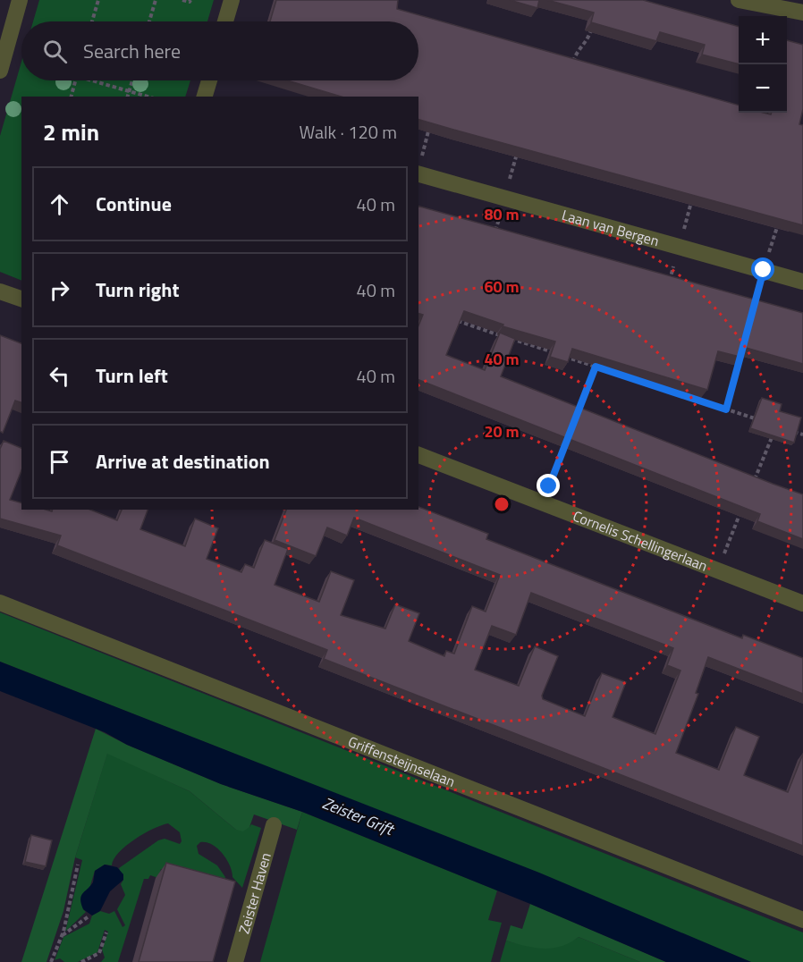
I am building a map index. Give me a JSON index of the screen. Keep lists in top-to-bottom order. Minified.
{"streets":{"street":["Laan van Bergen","Cornelis Schellingerlaan","Griffensteijnselaan","Zeister Haven"]},"water":["Zeister Grift"],"page":{"map_buttons":["+","−"],"search":"Search here","heading":["2 min","Walk · 120 m"],"list":[["Continue","40 m"],["Turn right","40 m"],["Turn left","40 m"],"Arrive at destination"]},"rings":["80 m","60 m","40 m","20 m"]}
